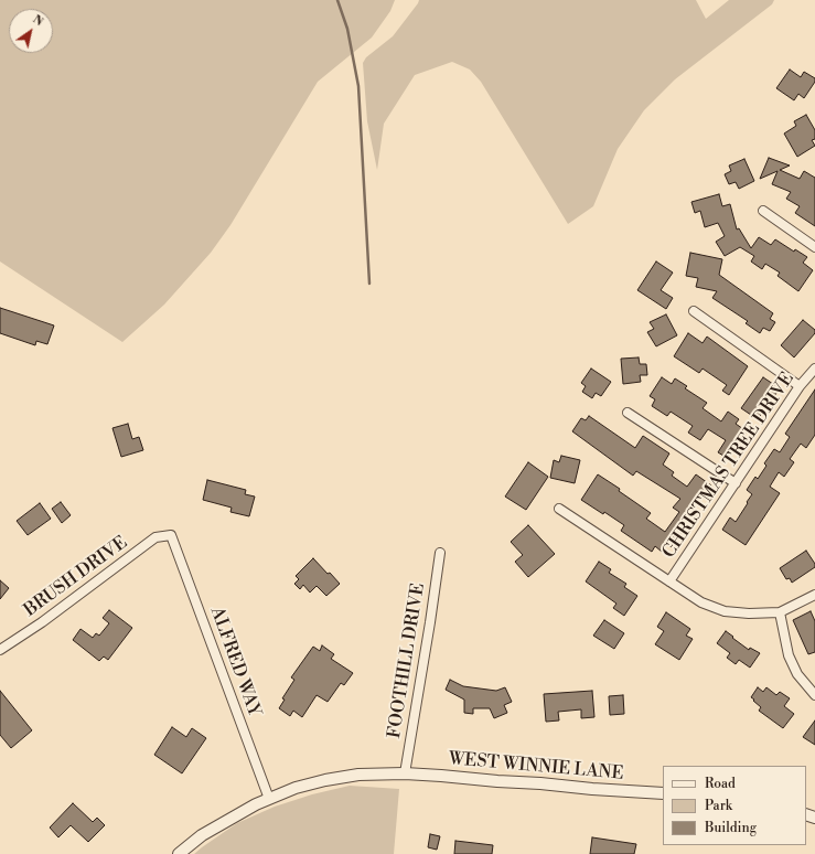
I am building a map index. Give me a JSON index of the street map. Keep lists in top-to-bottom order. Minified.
{"streets":{"street":["CHRISTMAS TREE DRIVE","BRUSH DRIVE","FOOTHILL DRIVE","ALFRED WAY","WEST WINNIE LANE"]},"crossings":[["BRUSH DRIVE","ALFRED WAY"],["FOOTHILL DRIVE","WEST WINNIE LANE"],["ALFRED WAY","WEST WINNIE LANE"]],"legend":["Road","Park","Building"],"north":"top right"}
